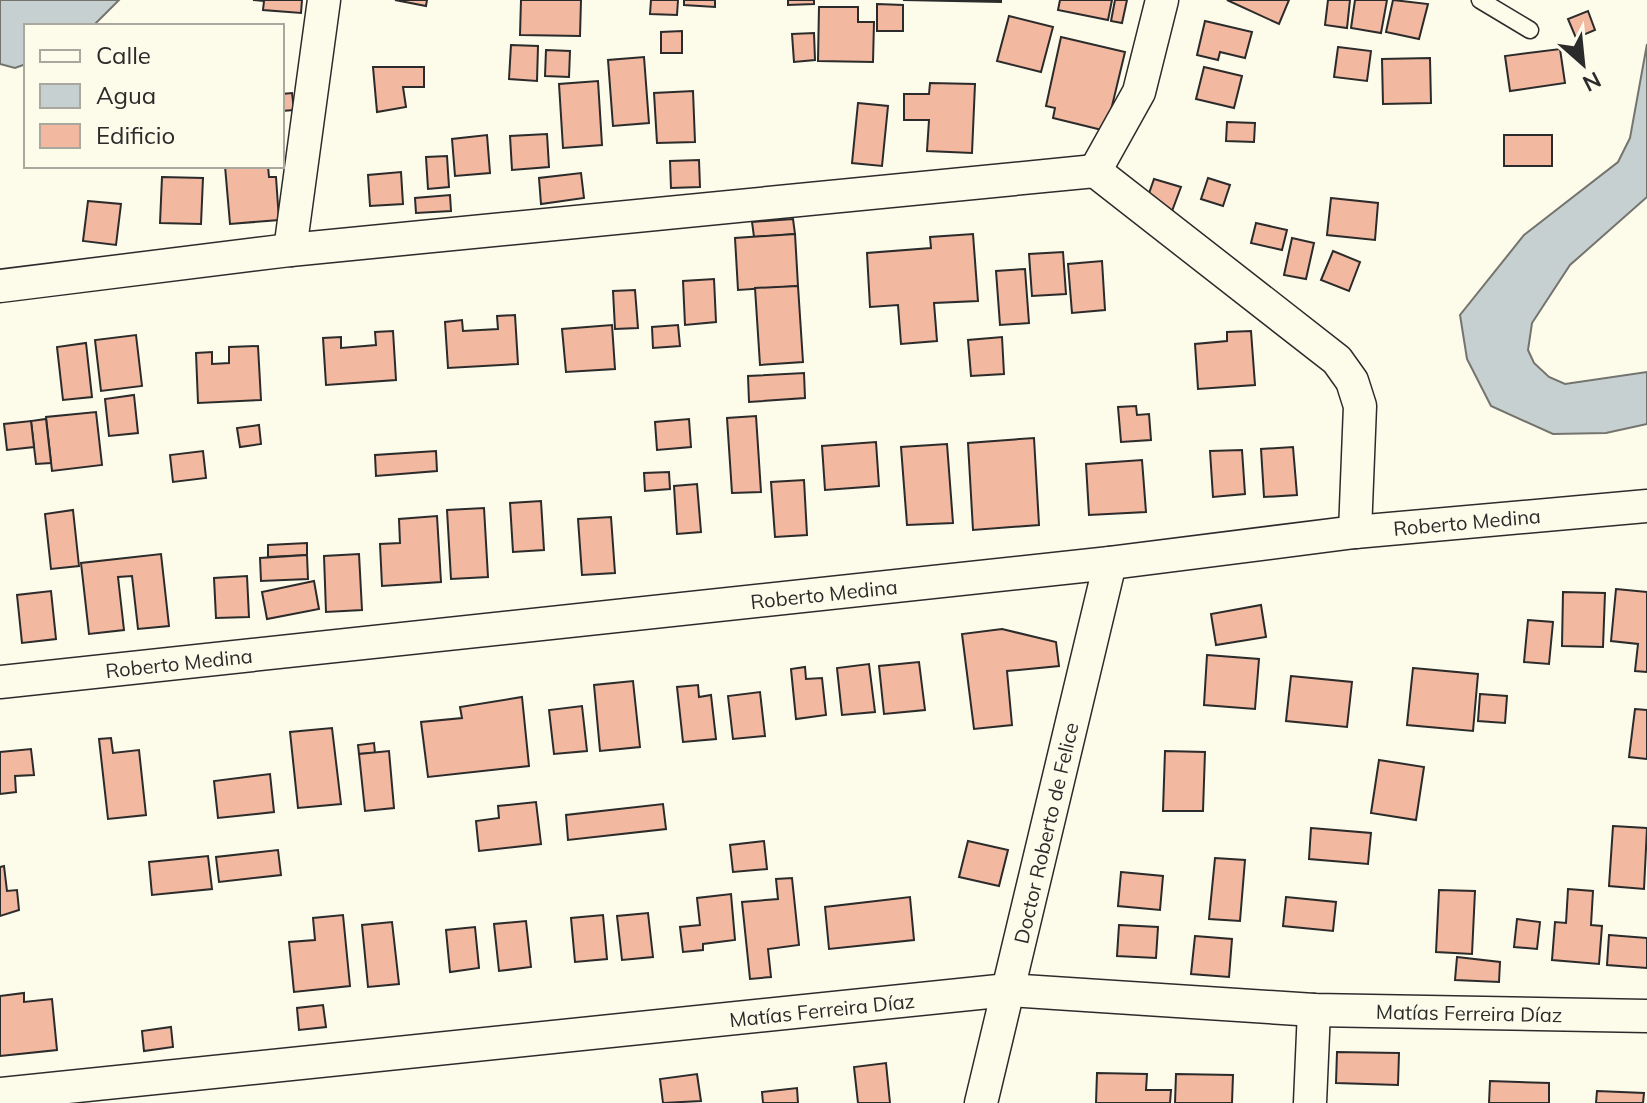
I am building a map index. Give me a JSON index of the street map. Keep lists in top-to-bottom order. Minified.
{"streets":{"street":["Roberto Medina","Doctor Roberto de Felice","Matías Ferreira Díaz"]},"crossings":[["Roberto Medina","Doctor Roberto de Felice"],["Doctor Roberto de Felice","Matías Ferreira Díaz"]],"legend":["Calle","Agua","Edificio"],"north":"bottom right"}
